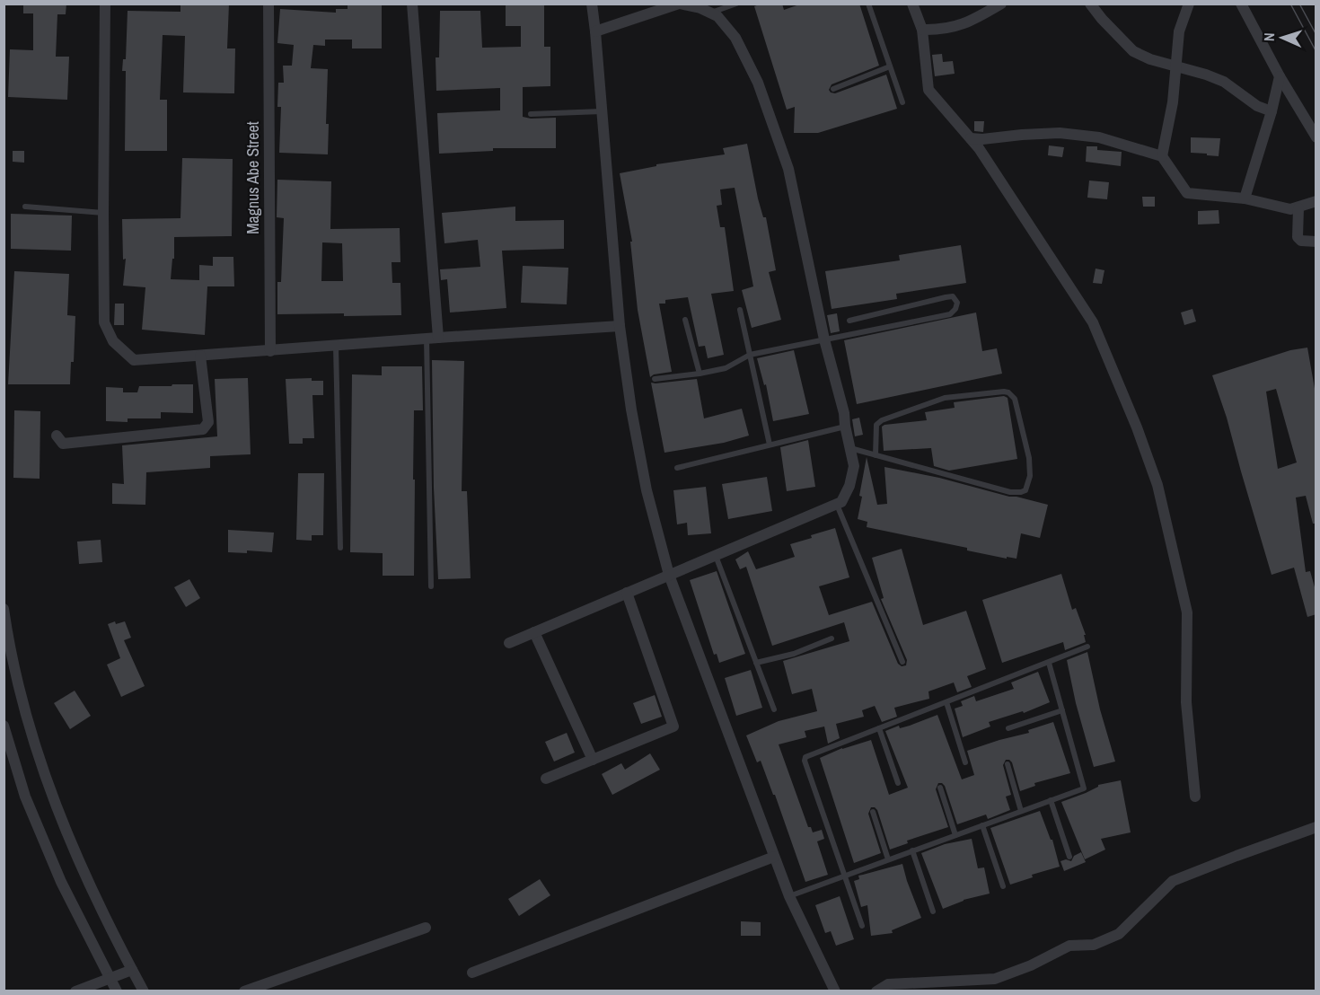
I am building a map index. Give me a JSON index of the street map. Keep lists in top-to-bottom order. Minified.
{"streets":{"street":["Magnus Abe Street"]},"north":"left"}
